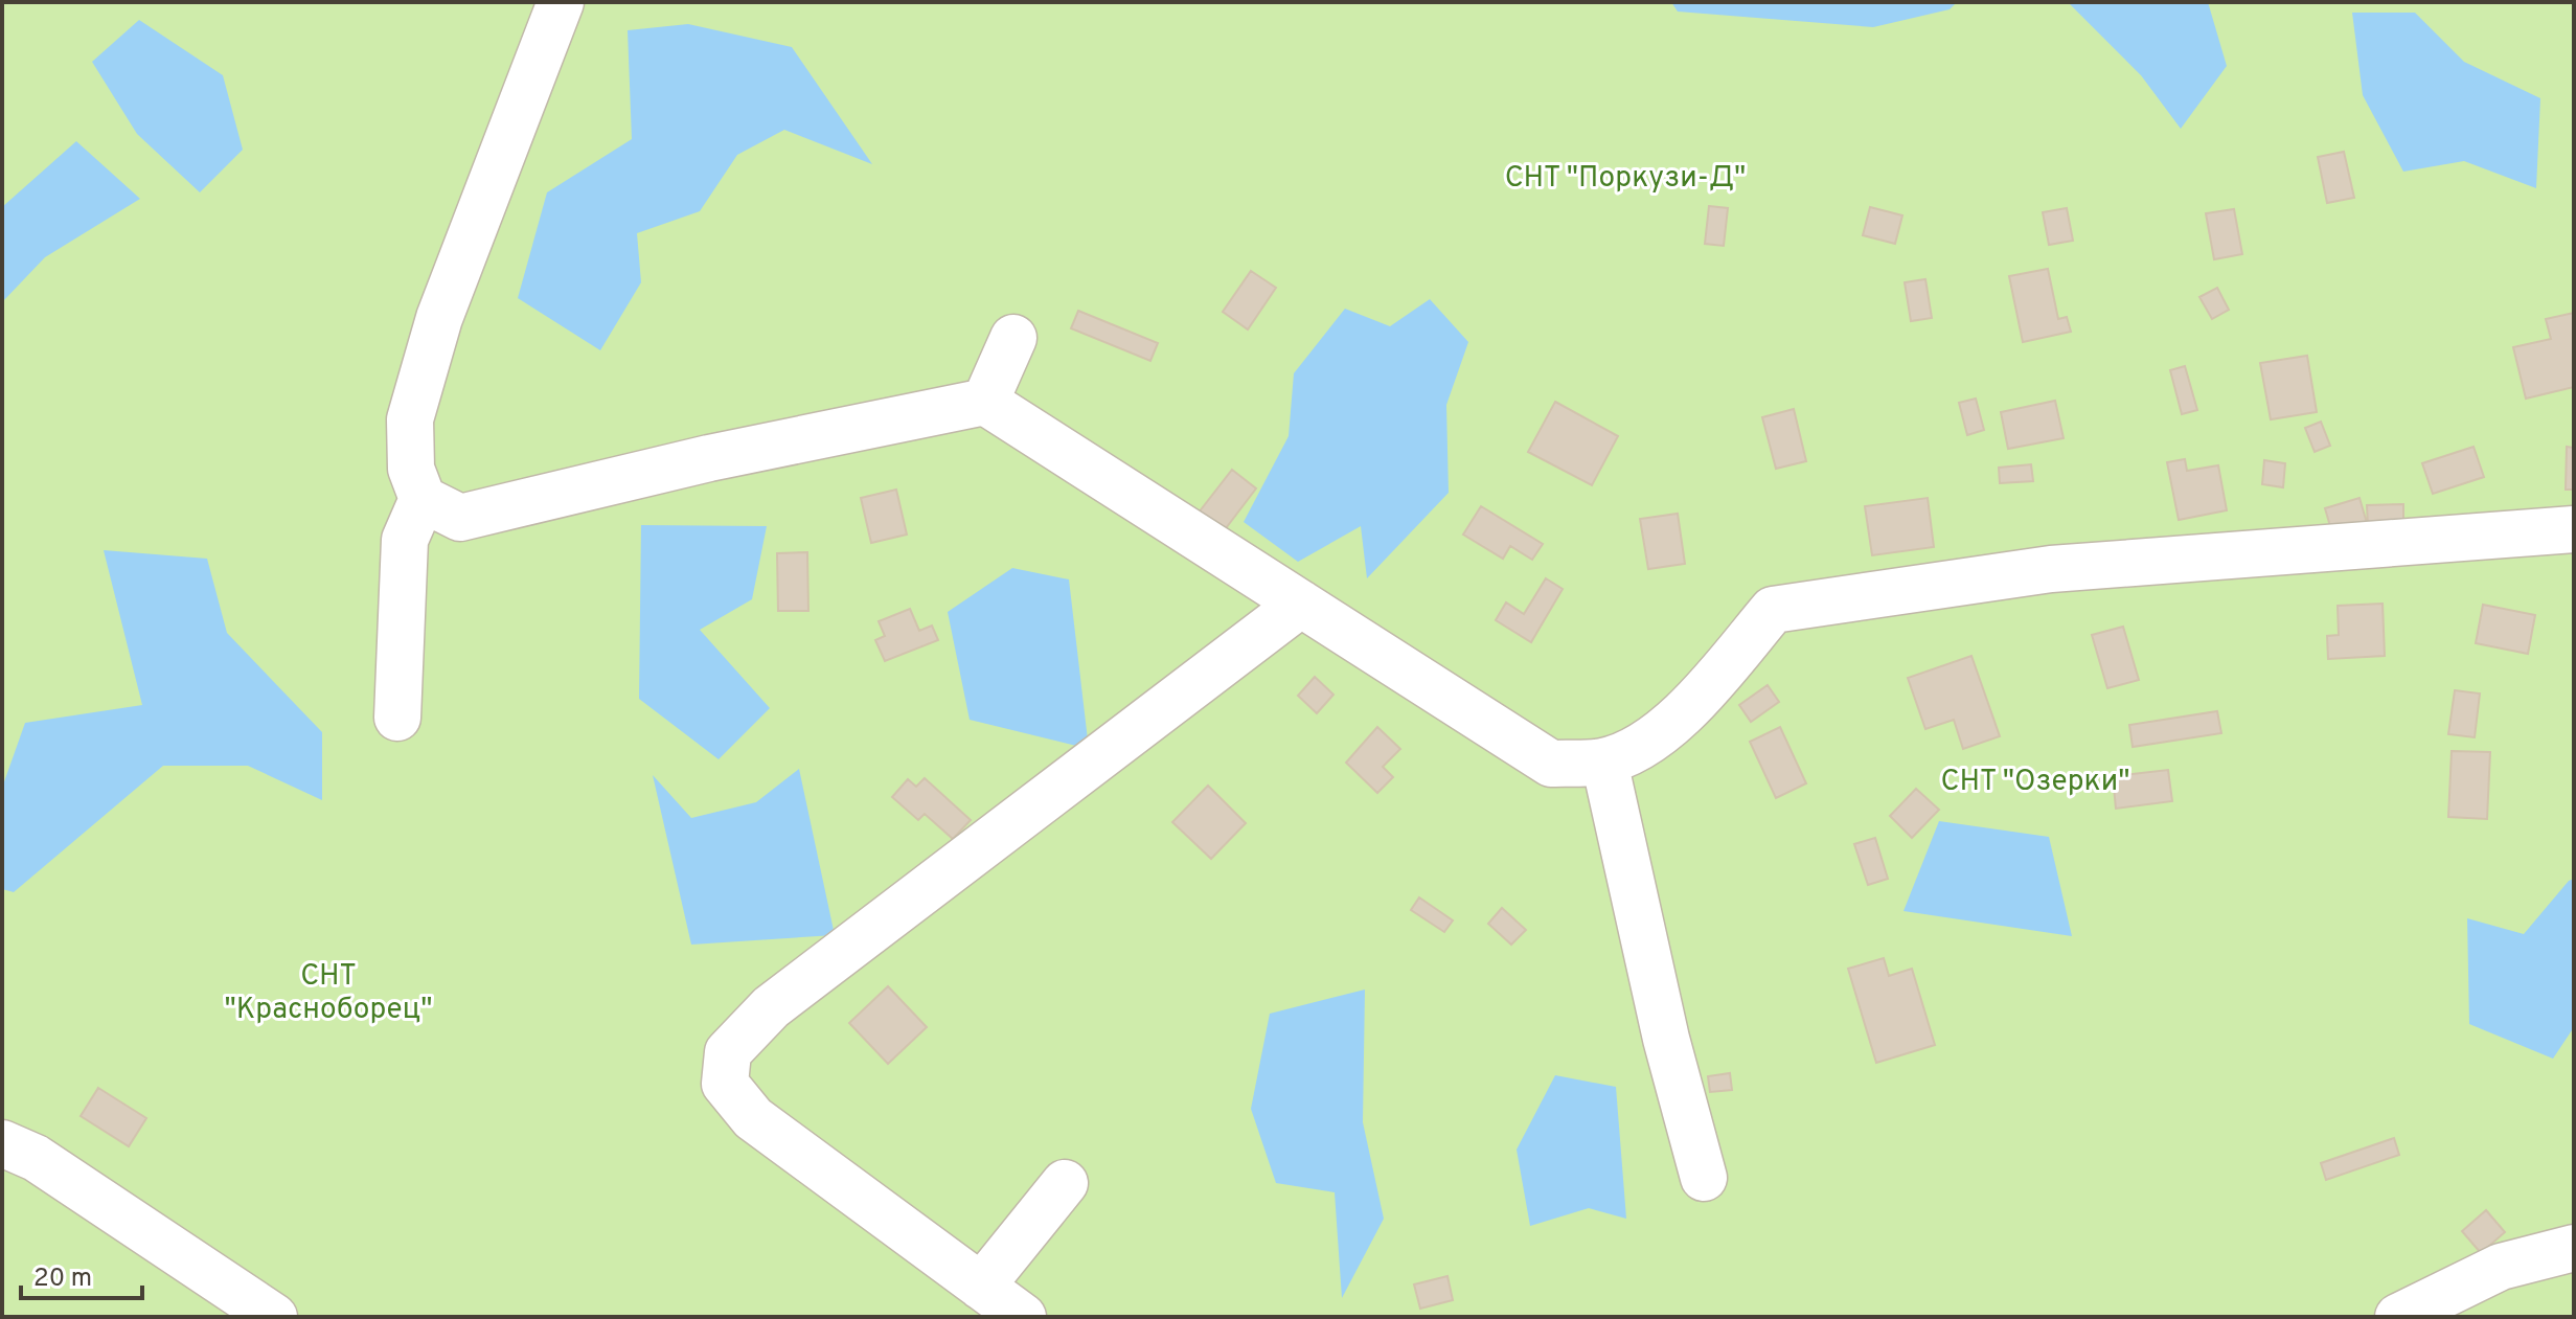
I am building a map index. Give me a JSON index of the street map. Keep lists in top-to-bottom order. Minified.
{"parks":["СНТ \"Поркузи-Д\"","СНТ \"Озерки\"","СНТ \"Красноборец\""],"scale_bar":"20 m"}
